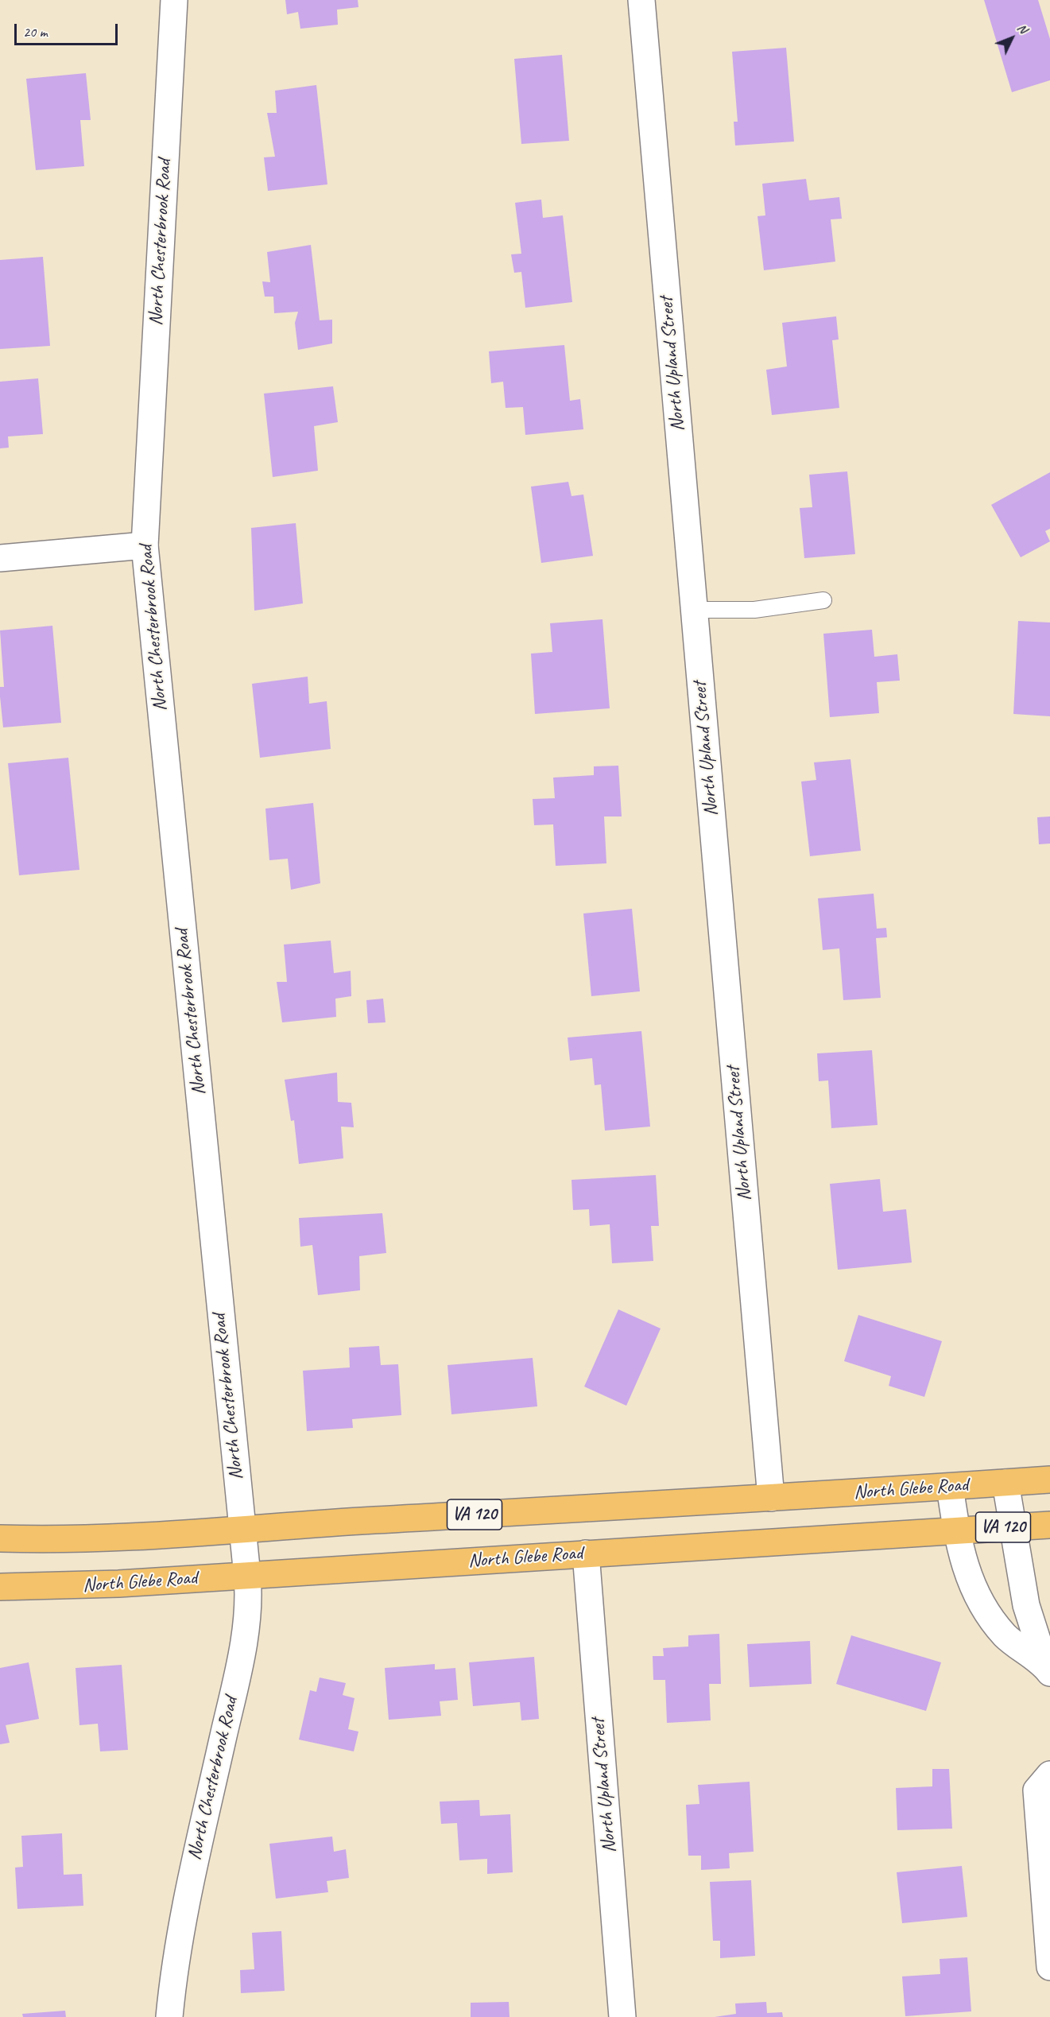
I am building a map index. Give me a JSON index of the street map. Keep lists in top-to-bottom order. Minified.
{"streets":{"main road":["North Glebe Road","VA 120"],"street":["North Chesterbrook Road","North Upland Street"]},"crossings":[["North Chesterbrook Road","North Glebe Road"],["North Upland Street","North Glebe Road"]],"scale_bar":"20 m","north":"top right"}
